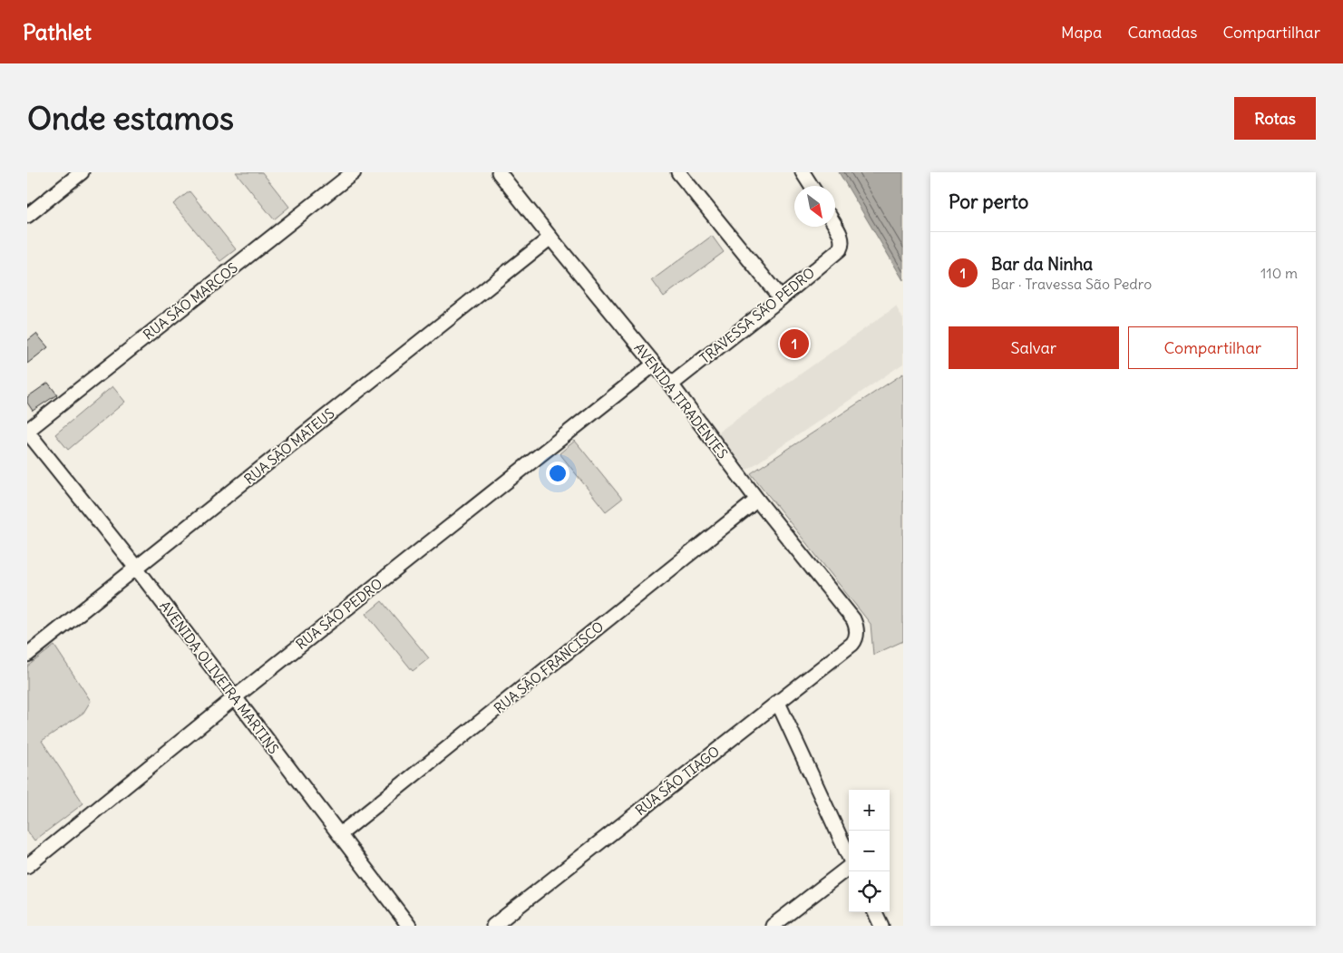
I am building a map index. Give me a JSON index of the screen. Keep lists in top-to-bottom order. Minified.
{"streets":{"street":["RUA SÃO MARCOS","TRAVESSA SÃO PEDRO","AVENIDA TIRADENTES","RUA SÃO MATEUS","RUA SÃO PEDRO","RUA SÃO FRANCISCO","AVENIDA OLIVEIRA MARTINS","RUA SÃO TIAGO"]},"crossings":[["RUA SÃO MARCOS","AVENIDA OLIVEIRA MARTINS"],["TRAVESSA SÃO PEDRO","AVENIDA TIRADENTES"],["AVENIDA TIRADENTES","RUA SÃO MATEUS"],["AVENIDA TIRADENTES","RUA SÃO PEDRO"],["AVENIDA TIRADENTES","RUA SÃO FRANCISCO"],["AVENIDA TIRADENTES","RUA SÃO TIAGO"],["RUA SÃO MATEUS","AVENIDA OLIVEIRA MARTINS"],["RUA SÃO PEDRO","AVENIDA OLIVEIRA MARTINS"],["RUA SÃO FRANCISCO","AVENIDA OLIVEIRA MARTINS"]],"north":"bottom right","page":{"header":"Pathlet","nav":["Mapa","Camadas","Compartilhar"],"buttons":["Rotas",["Salvar","Compartilhar"]],"title":"Onde estamos","heading":"Por perto","list":[{"mark":"1","name":"Bar da Ninha","note":"Bar · Travessa São Pedro","value":"110 m"}],"pins":"1","map_buttons":["+","−"]}}
